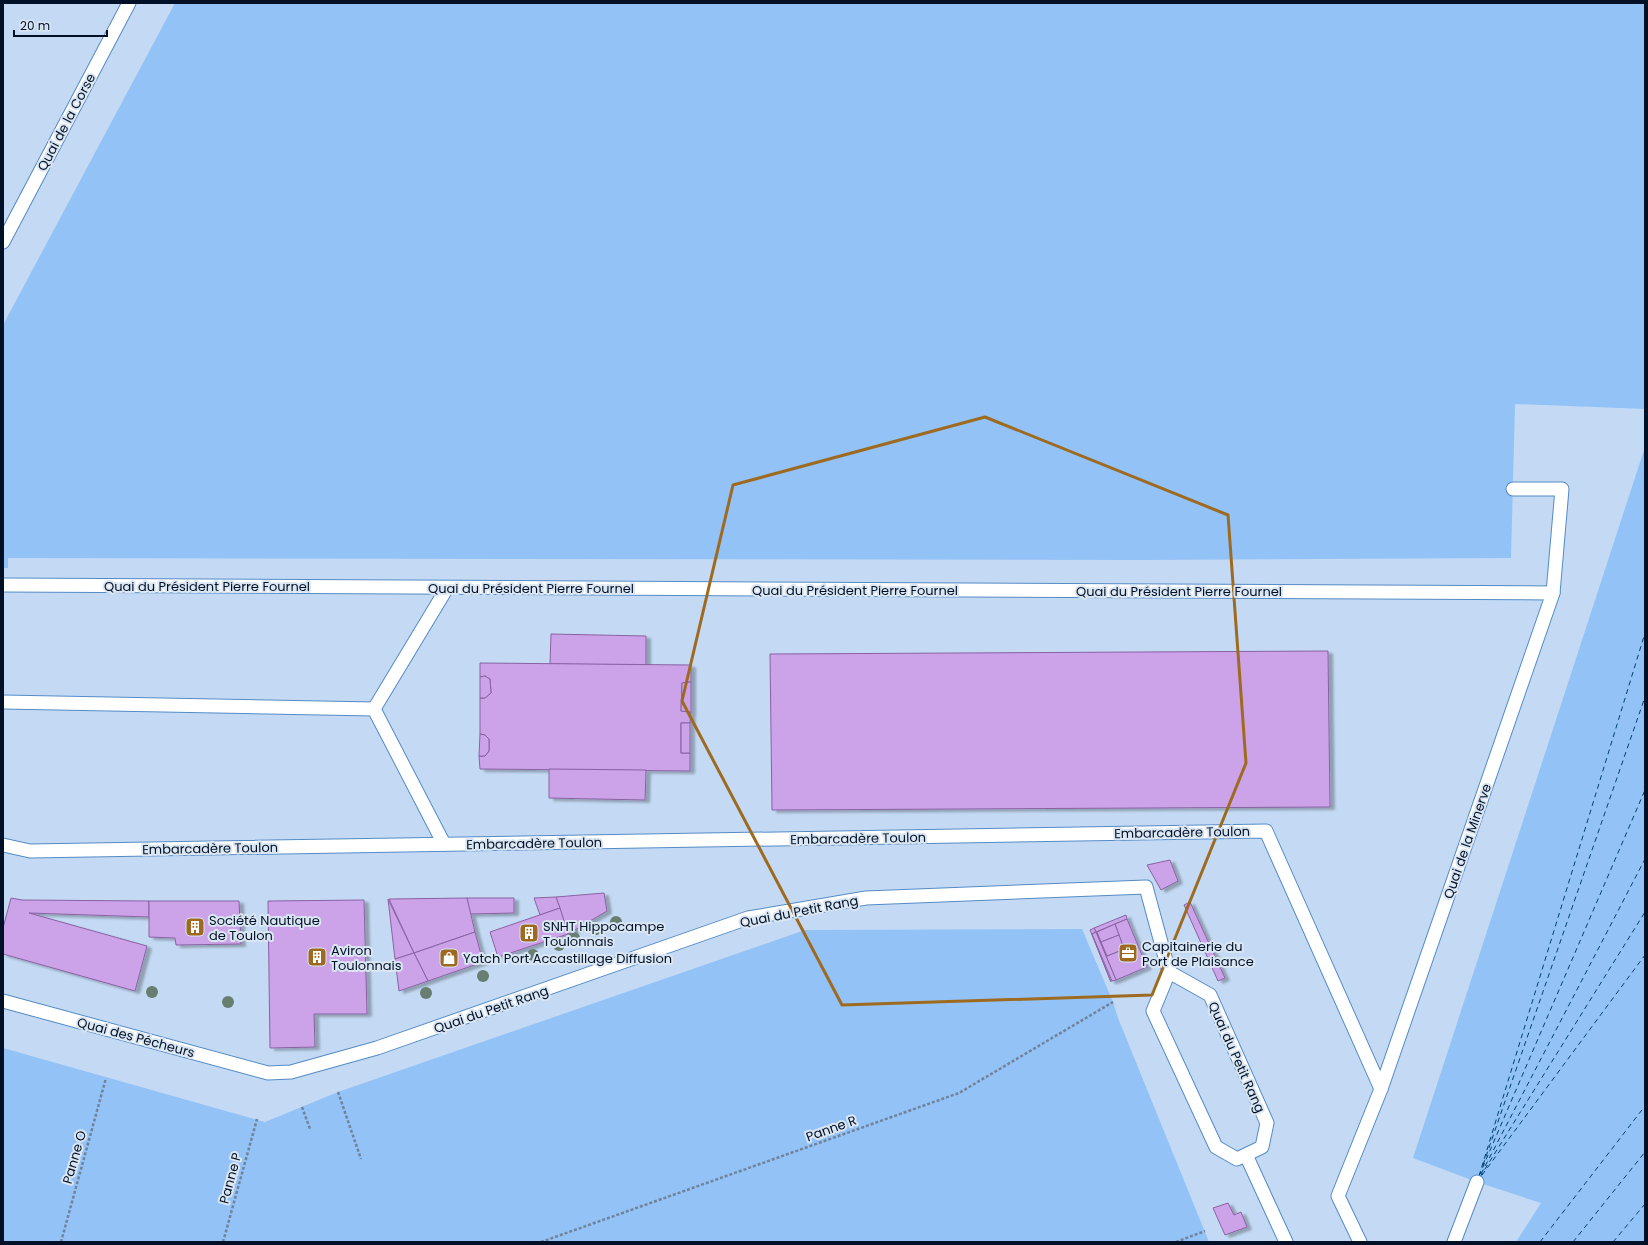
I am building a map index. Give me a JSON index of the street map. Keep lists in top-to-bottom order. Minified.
{"streets":{"lane":["Quai de la Corse","Quai du Président Pierre Fournel","Embarcadère Toulon","Quai de la Minerve","Quai du Petit Rang","Quai des Pécheurs"],"path":["Panne R","Panne O","Panne P"]},"crossings":[["Quai du Président Pierre Fournel","Quai de la Minerve"],["Embarcadère Toulon","Quai de la Minerve"],["Quai du Petit Rang","Quai des Pécheurs"]],"places":{"building":["Société Nautique de Toulon","SNHT Hippocampe Toulonnais","Aviron Toulonnais"],"office":["Capitainerie du Port de Plaisance"],"shop":["Yatch Port Accastillage Diffusion"]},"scale_bar":"20 m"}
